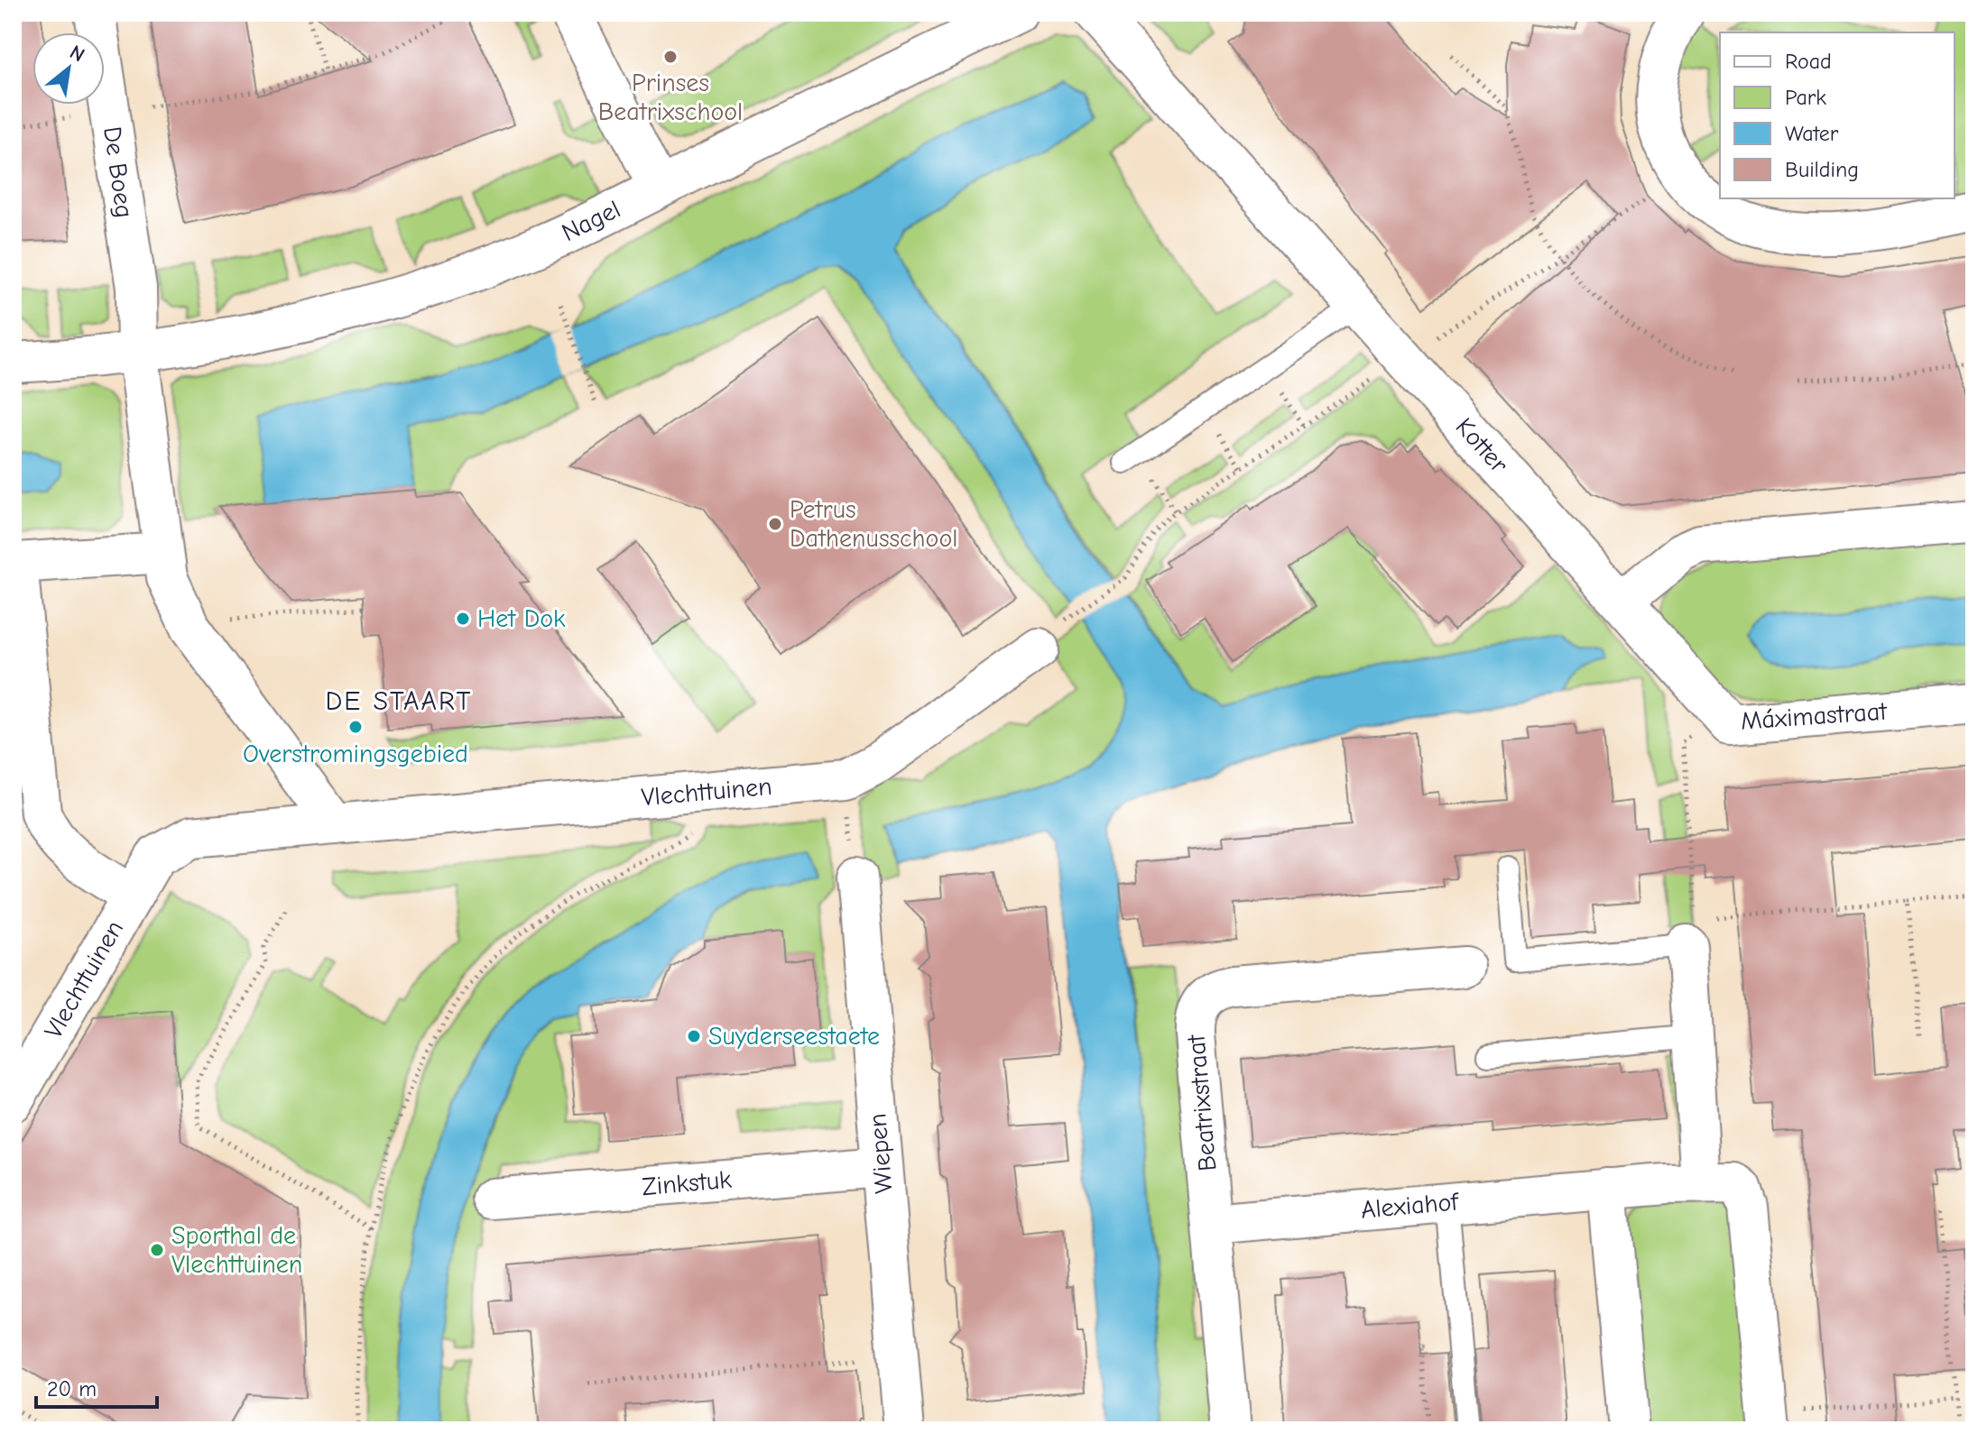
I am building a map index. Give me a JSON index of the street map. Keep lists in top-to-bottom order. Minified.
{"streets":{"street":["De Boeg","Nagel","Kotter","Máximastraat","Vlechttuinen","Beatrixstraat","Wiepen","Zinkstuk","Alexiahof"]},"crossings":[["De Boeg","Nagel"],["Kotter","Máximastraat"],["Beatrixstraat","Alexiahof"],["Wiepen","Zinkstuk"]],"districts":["DE STAART"],"places":["Prinses Beatrixschool","Petrus Dathenusschool","Het Dok","Overstromingsgebied","Suyderseestaete","Sporthal de Vlechttuinen"],"legend":["Road","Park","Water","Building"],"scale_bar":"20 m","north":"top right"}
